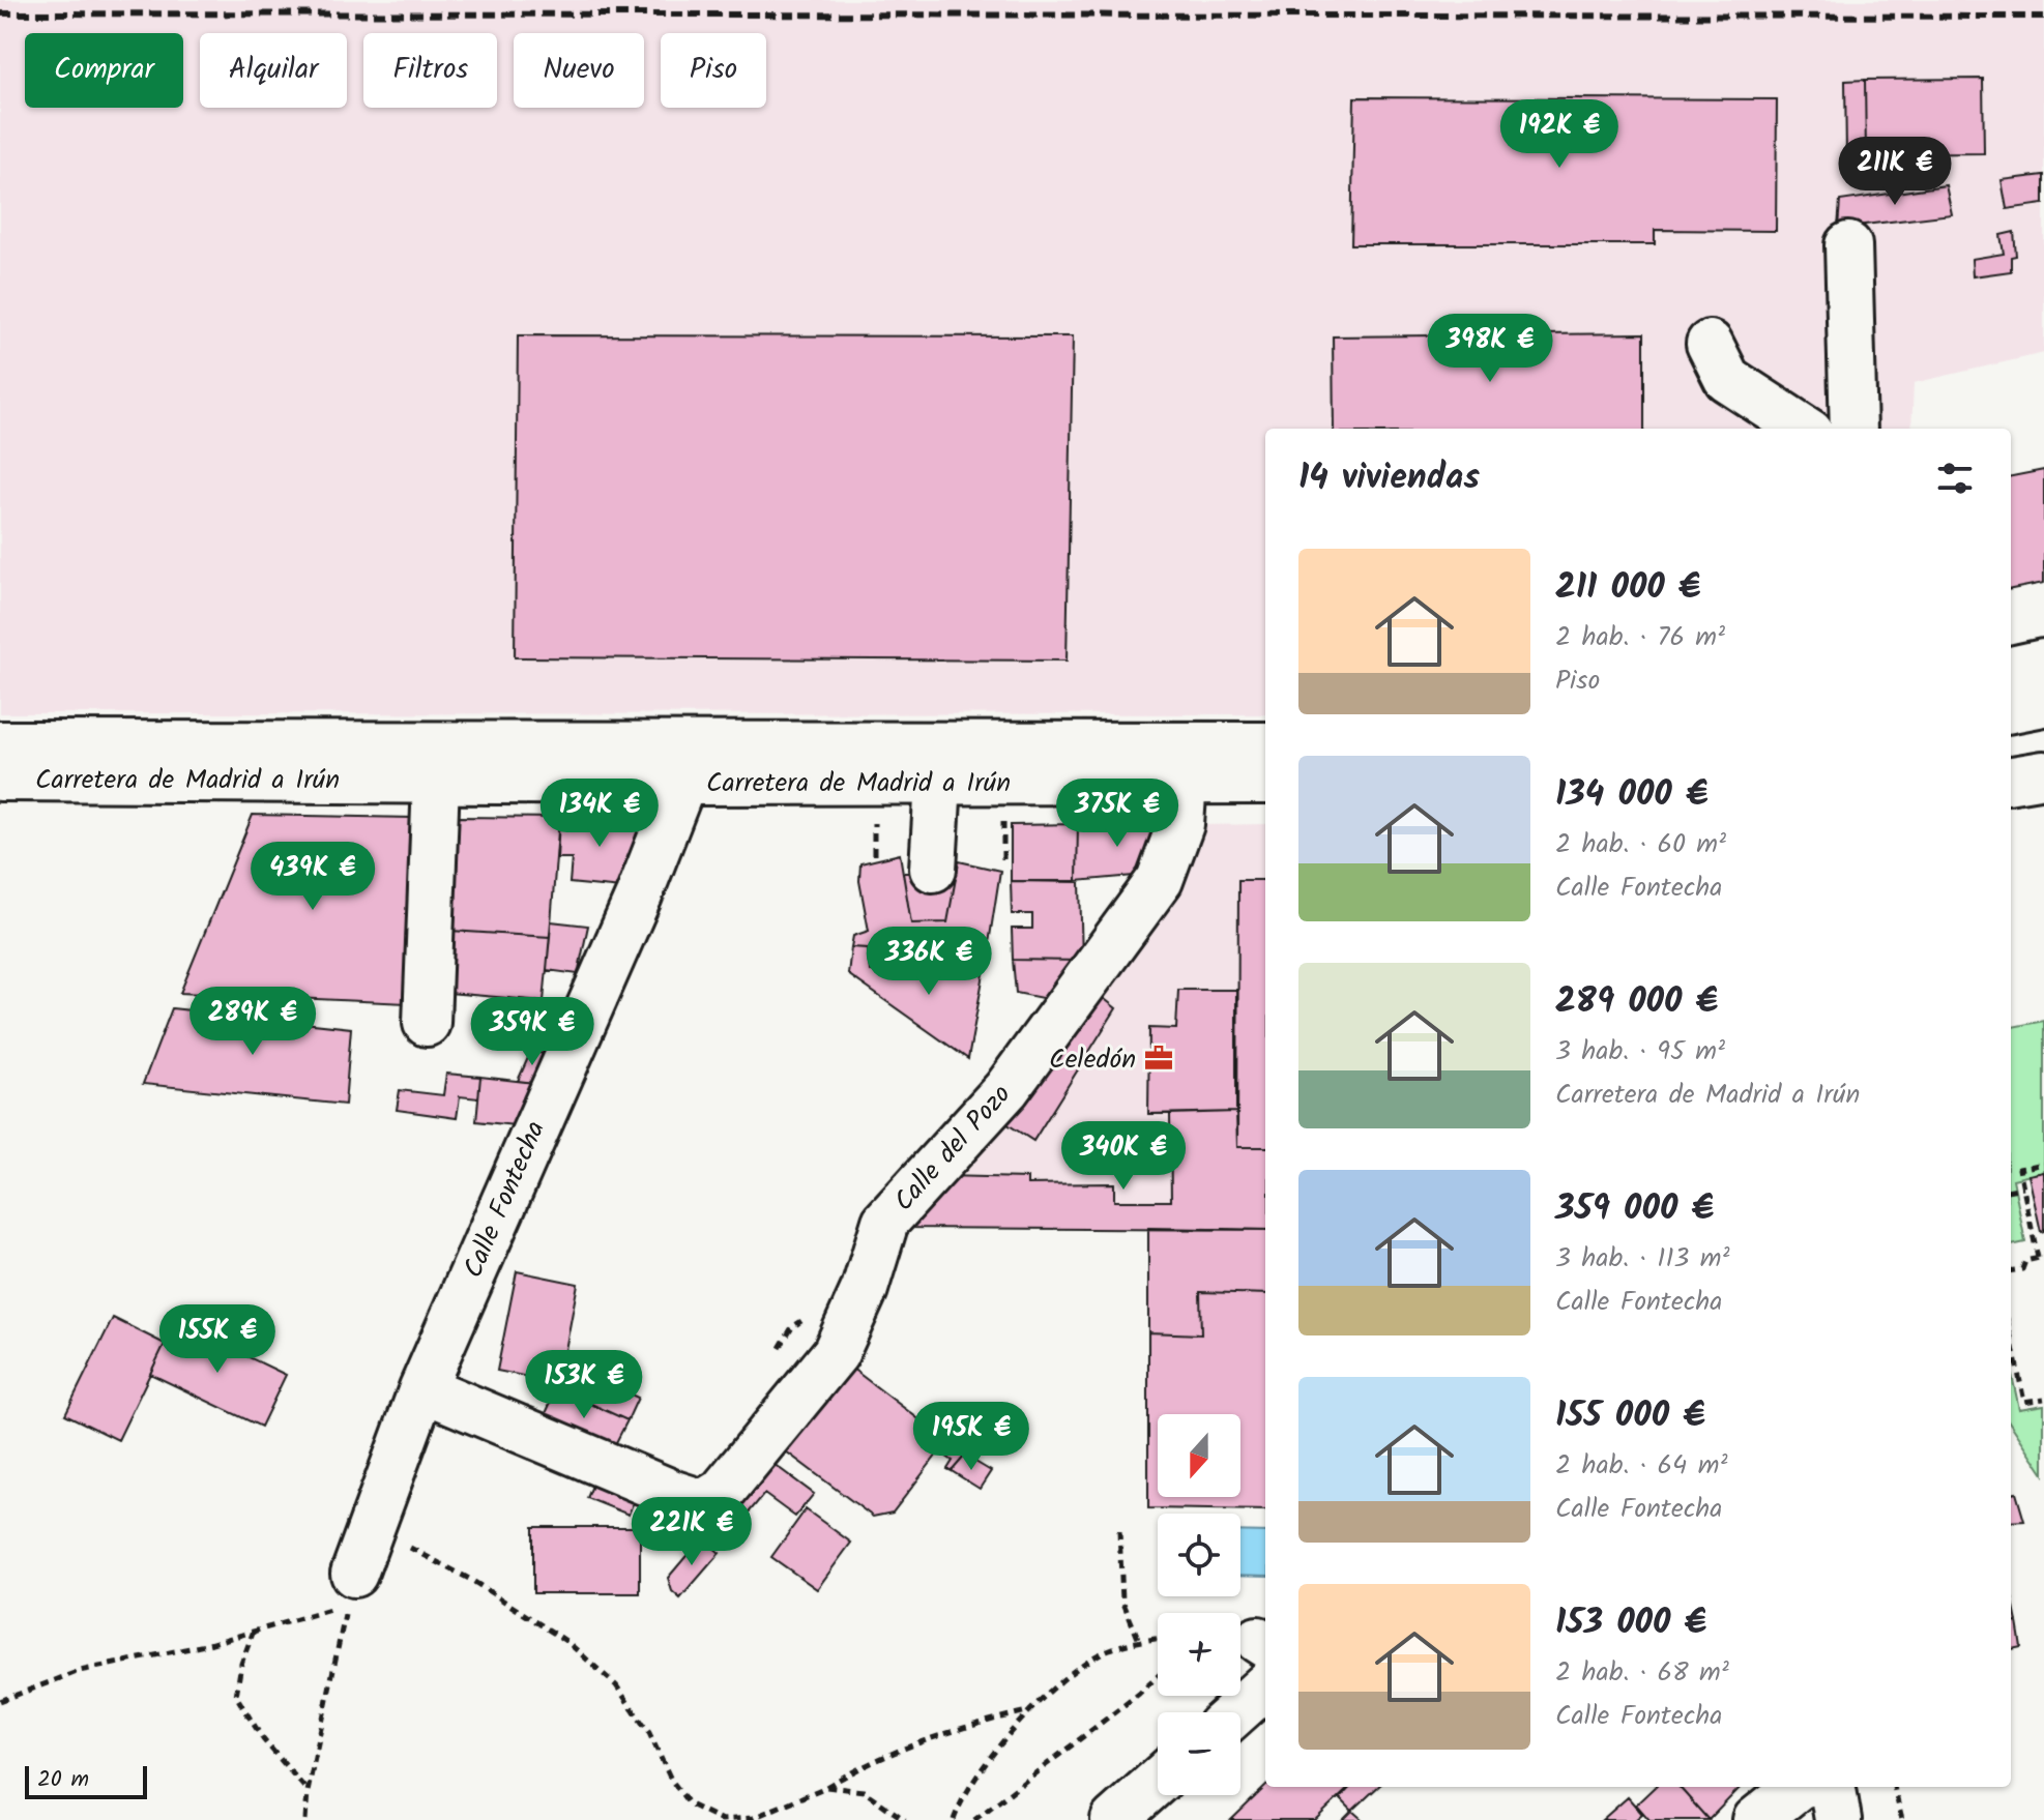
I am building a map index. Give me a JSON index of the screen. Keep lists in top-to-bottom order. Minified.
{"streets":{"main road":["Carretera de Madrid a Irún","Calle del Pozo","Calle Fontecha"]},"crossings":[["Carretera de Madrid a Irún","Calle del Pozo"],["Carretera de Madrid a Irún","Calle Fontecha"],["Calle del Pozo","Calle Fontecha"]],"places":{"office":["Celedón"]},"scale_bar":"20 m","north":"bottom","page":{"chip":["Comprar","Alquilar","Filtros","Nuevo","Piso"],"price":["192K €","211K €","398K €","134K €","375K €","439K €","336K €","289K €","359K €","340K €","155K €","153K €","195K €","221K €"],"heading":"14 viviendas","list":[{"name":"211 000 €","note":"2 hab. · 76 m² · Piso"},{"name":"134 000 €","note":"2 hab. · 60 m² · Calle Fontecha"},{"name":"289 000 €","note":"3 hab. · 95 m² · Carretera de Madrid a Irún"},{"name":"359 000 €","note":"3 hab. · 113 m² · Calle Fontecha"},{"name":"155 000 €","note":"2 hab. · 64 m² · Calle Fontecha"},{"name":"153 000 €","note":"2 hab. · 68 m² · Calle Fontecha"}],"map_buttons":["+","−"],"scale":"20 m"}}
